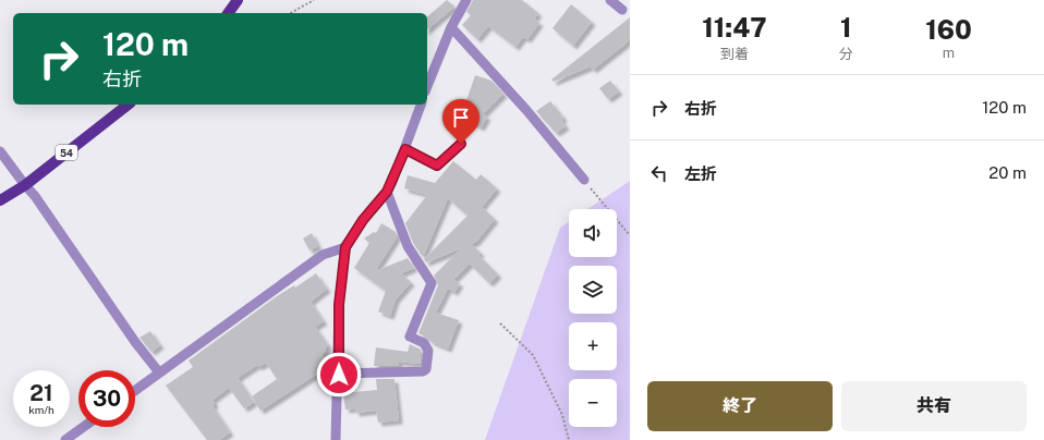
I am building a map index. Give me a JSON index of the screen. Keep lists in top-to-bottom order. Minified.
{"streets":{"main road":["54"]},"page":{"eta":["11:47","到着","1","分","160","m"],"turn":["120 m","右折"],"list":[{"name":"右折","value":"120 m"},{"name":"左折","value":"20 m"}],"map_buttons":["+","−"],"speed":"21 km/h","limit":"30","buttons":["終了","共有"]}}
